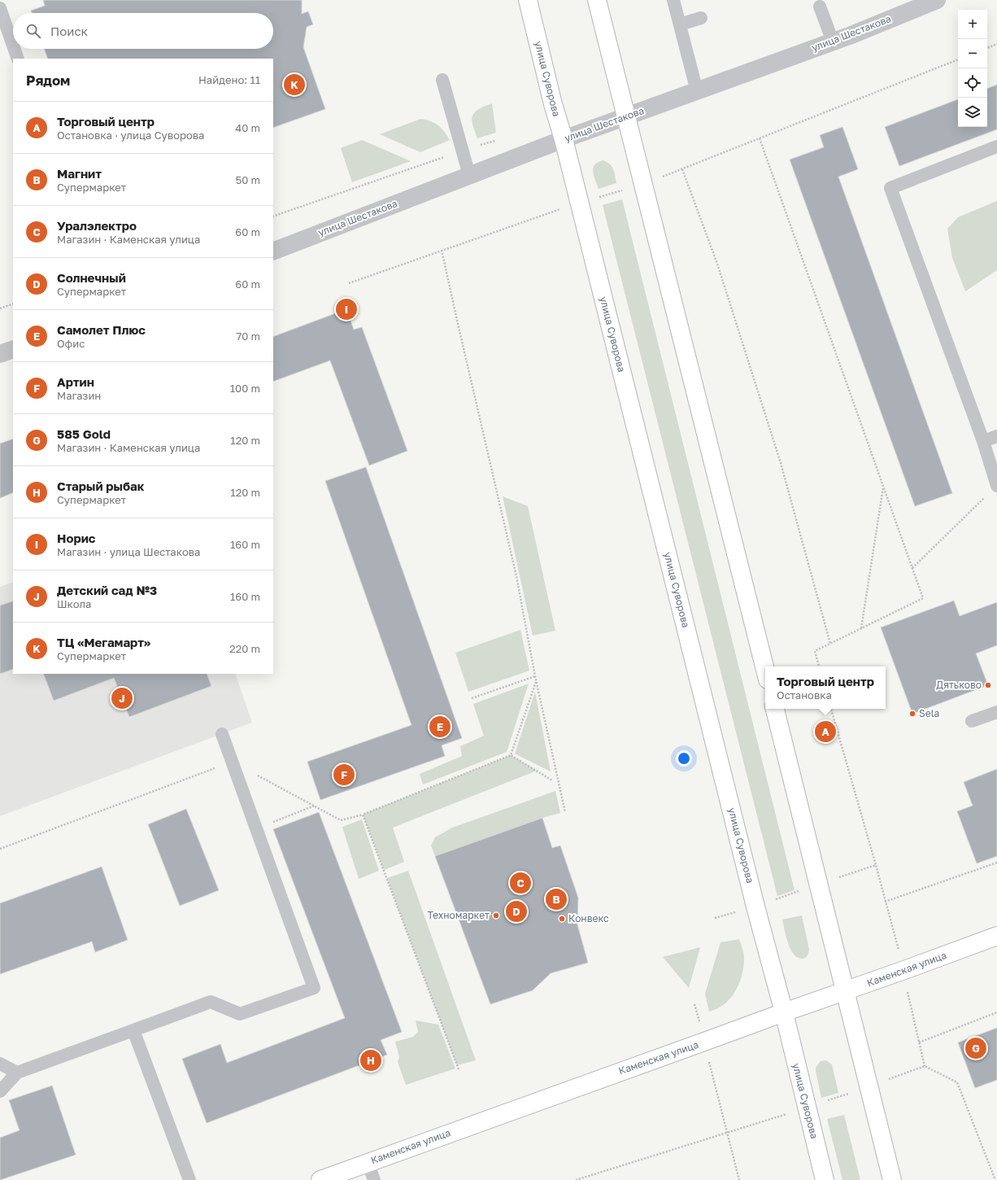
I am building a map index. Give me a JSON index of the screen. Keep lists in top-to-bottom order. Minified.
{"streets":{"main road":["улица Суворова","Каменская улица"],"street":["улица Шестакова"]},"crossings":[["улица Шестакова","улица Суворова"],["улица Суворова","Каменская улица"]],"places":["Дятьково","Sela","Техномаркет","Конвекс"],"page":{"map_buttons":["+","−"],"search":"Поиск","heading":["Рядом","Найдено: 11"],"pins":["K","I","J","E","A","F","C","B","D","G","H"],"list":[{"mark":"A","name":"Торговый центр","note":"Остановка · улица Суворова","value":"40 m"},{"mark":"B","name":"Магнит","note":"Супермаркет","value":"50 m"},{"mark":"C","name":"Уралэлектро","note":"Магазин · Каменская улица","value":"60 m"},{"mark":"D","name":"Солнечный","note":"Супермаркет","value":"60 m"},{"mark":"E","name":"Самолет Плюс","note":"Офис","value":"70 m"},{"mark":"F","name":"Артин","note":"Магазин","value":"100 m"},{"mark":"G","name":"585 Gold","note":"Магазин · Каменская улица","value":"120 m"},{"mark":"H","name":"Старый рыбак","note":"Супермаркет","value":"120 m"},{"mark":"I","name":"Норис","note":"Магазин · улица Шестакова","value":"160 m"},{"mark":"J","name":"Детский сад №3","note":"Школа","value":"160 m"},{"mark":"K","name":"ТЦ «Мегамарт»","note":"Супермаркет","value":"220 m"}],"popup":["Торговый центр","Остановка"]}}
